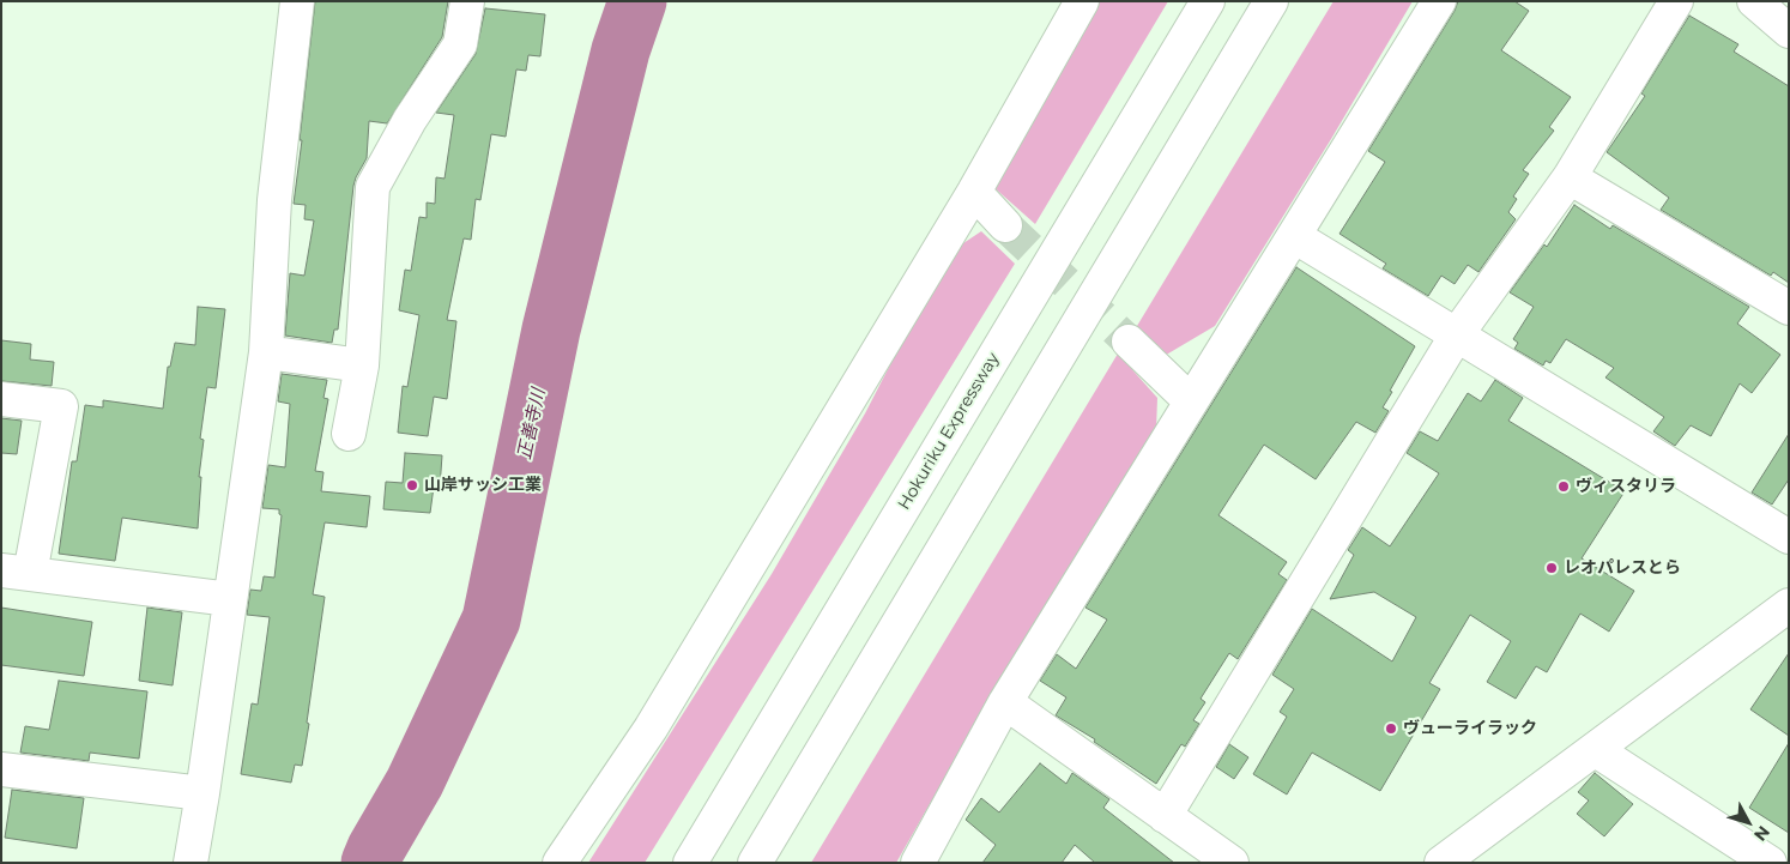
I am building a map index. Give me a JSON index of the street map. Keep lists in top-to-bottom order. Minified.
{"streets":{"main road":["Hokuriku Expressway"]},"water":["正善寺川"],"places":["山岸サッシ工業","ヴィスタリラ","レオパレスとら","ヴューライラック"],"north":"bottom right"}
